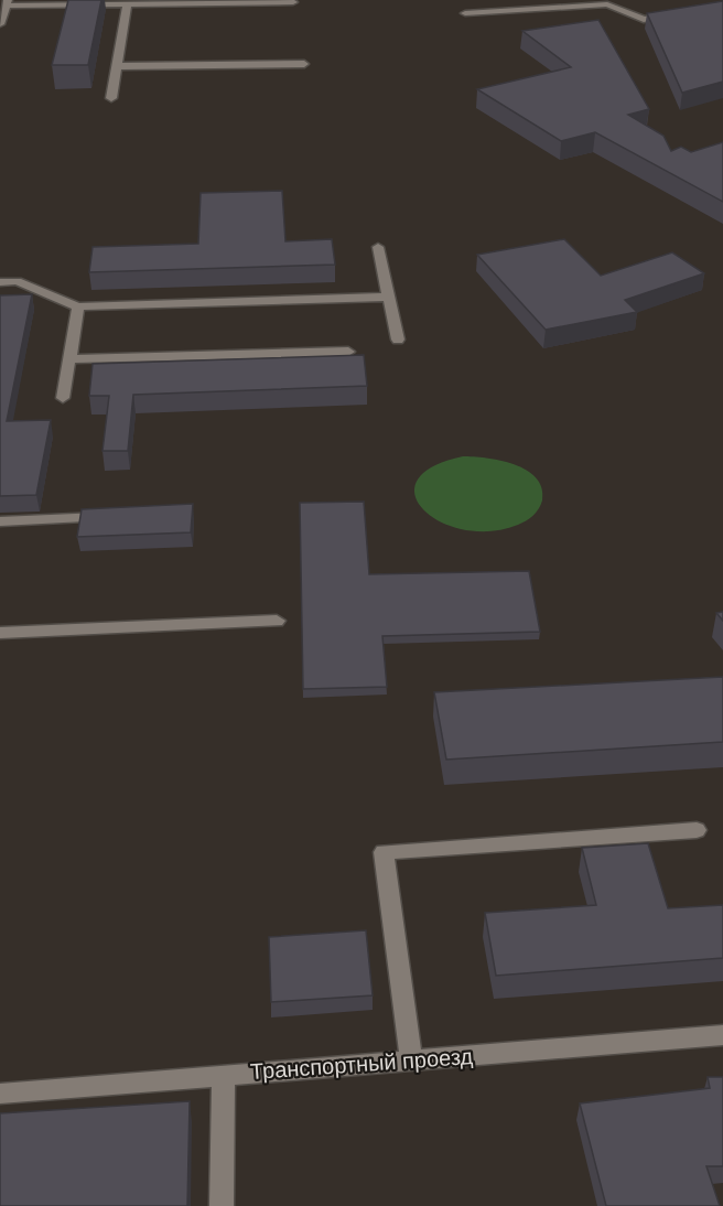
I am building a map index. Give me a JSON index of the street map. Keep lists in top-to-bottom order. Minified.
{"streets":{"street":["Транспортный проезд"]}}
